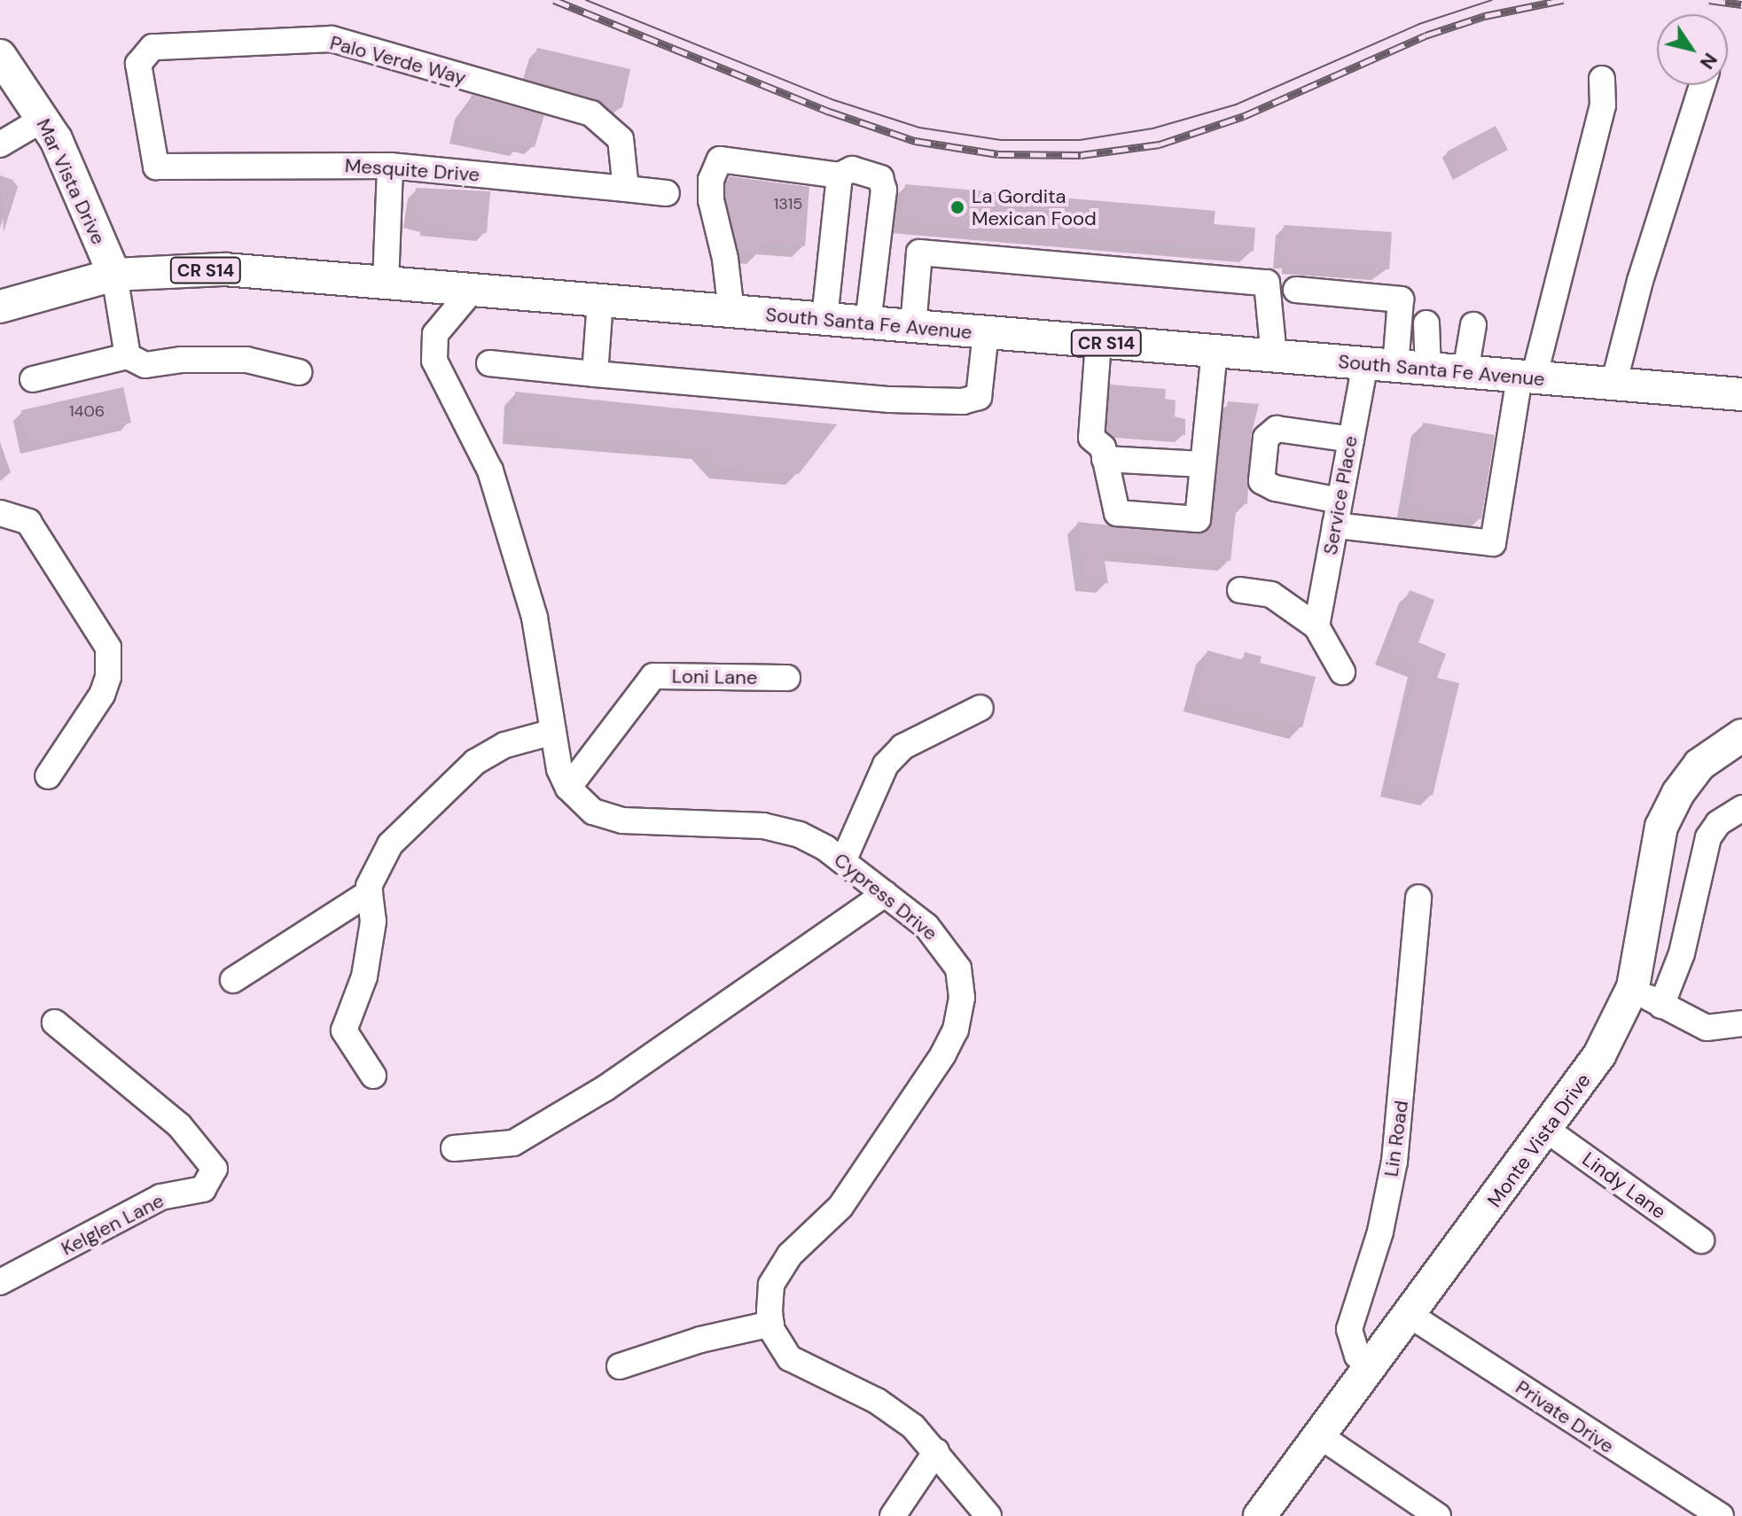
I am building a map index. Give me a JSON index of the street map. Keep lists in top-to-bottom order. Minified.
{"streets":{"main road":["Mar Vista Drive","CR S14","South Santa Fe Avenue","Monte Vista Drive"],"street":["Palo Verde Way","Mesquite Drive","Service Place","Loni Lane","Cypress Drive","Lin Road","Lindy Lane","Kelglen Lane","Private Drive"]},"crossings":[["Palo Verde Way","Mesquite Drive"],["Mar Vista Drive","South Santa Fe Avenue"],["South Santa Fe Avenue","Service Place"],["South Santa Fe Avenue","Cypress Drive"],["Loni Lane","Cypress Drive"],["Lin Road","Monte Vista Drive"],["Monte Vista Drive","Lindy Lane"],["Monte Vista Drive","Private Drive"]],"places":["La Gordita Mexican Food"],"house_numbers":["1315","1406"],"north":"bottom right"}
